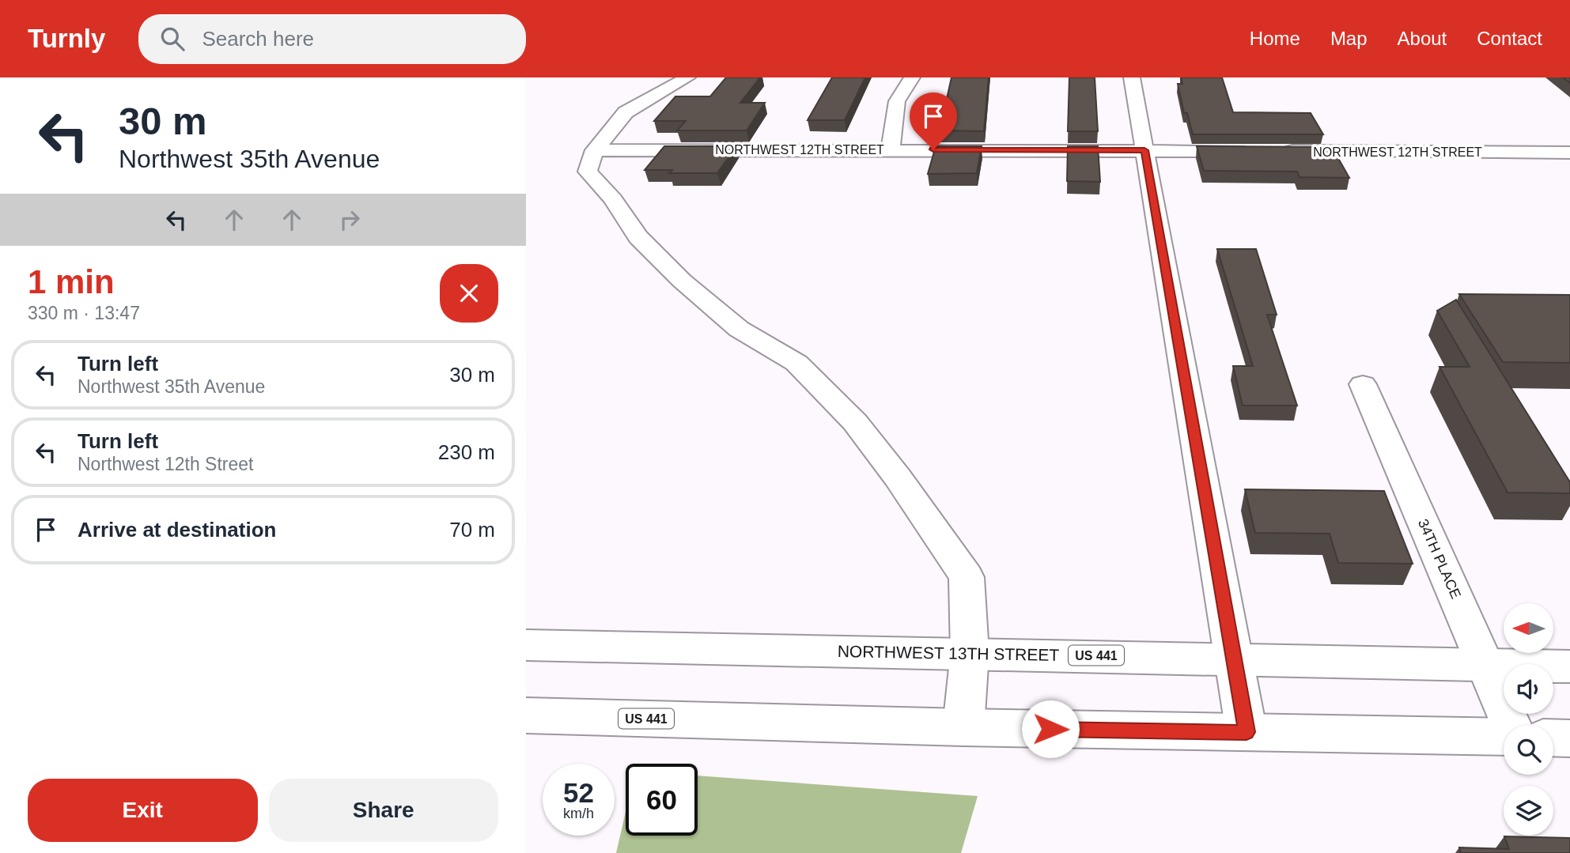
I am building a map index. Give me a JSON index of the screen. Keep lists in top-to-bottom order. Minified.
{"streets":{"street":["NORTHWEST 12TH STREET","34TH PLACE","NORTHWEST 13TH STREET","US 441"]},"crossings":[["34TH PLACE","NORTHWEST 13TH STREET"]],"north":"left","page":{"header":"Turnly","search":"Search here","nav":["Home","Map","About","Contact"],"turn":["30 m","Northwest 35th Avenue"],"heading":["1 min","330 m · 13:47"],"list":[{"name":"Turn left","note":"Northwest 35th Avenue","value":"30 m"},{"name":"Turn left","note":"Northwest 12th Street","value":"230 m"},{"name":"Arrive at destination","value":"70 m"}],"speed":"52 km/h","limit":"60","buttons":["Exit","Share"]}}
